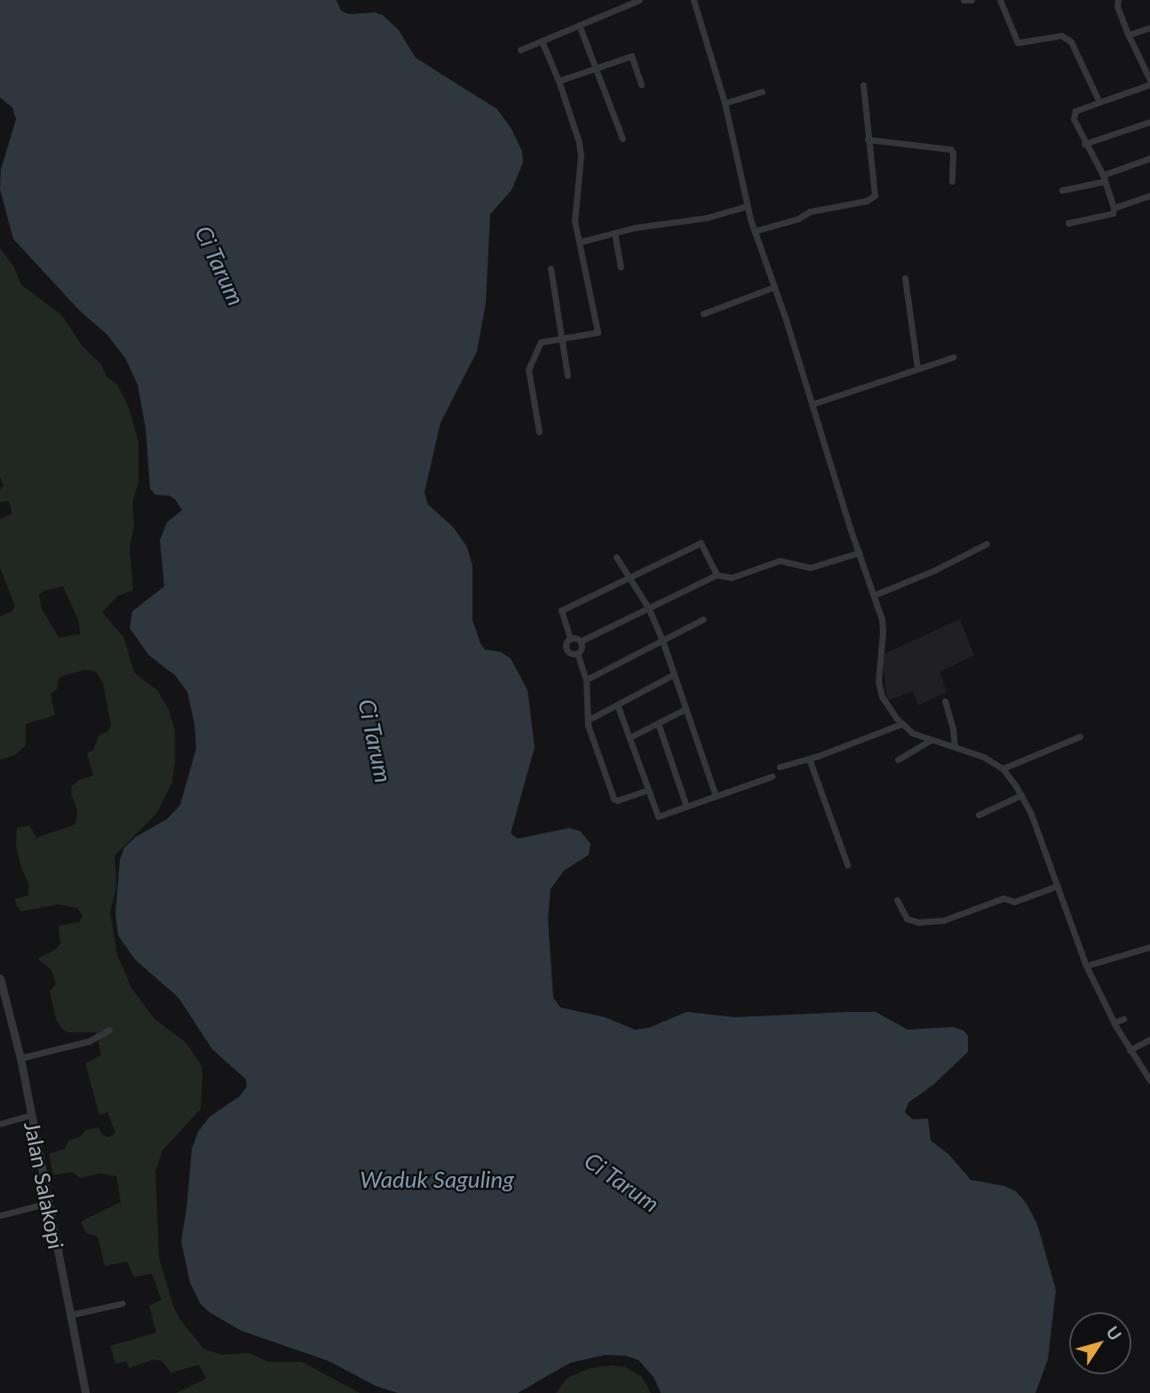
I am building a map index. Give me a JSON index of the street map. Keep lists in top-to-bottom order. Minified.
{"streets":{"street":["Jalan Salakopi"]},"water":["Ci Tarum","Waduk Saguling"],"north":"top right"}
